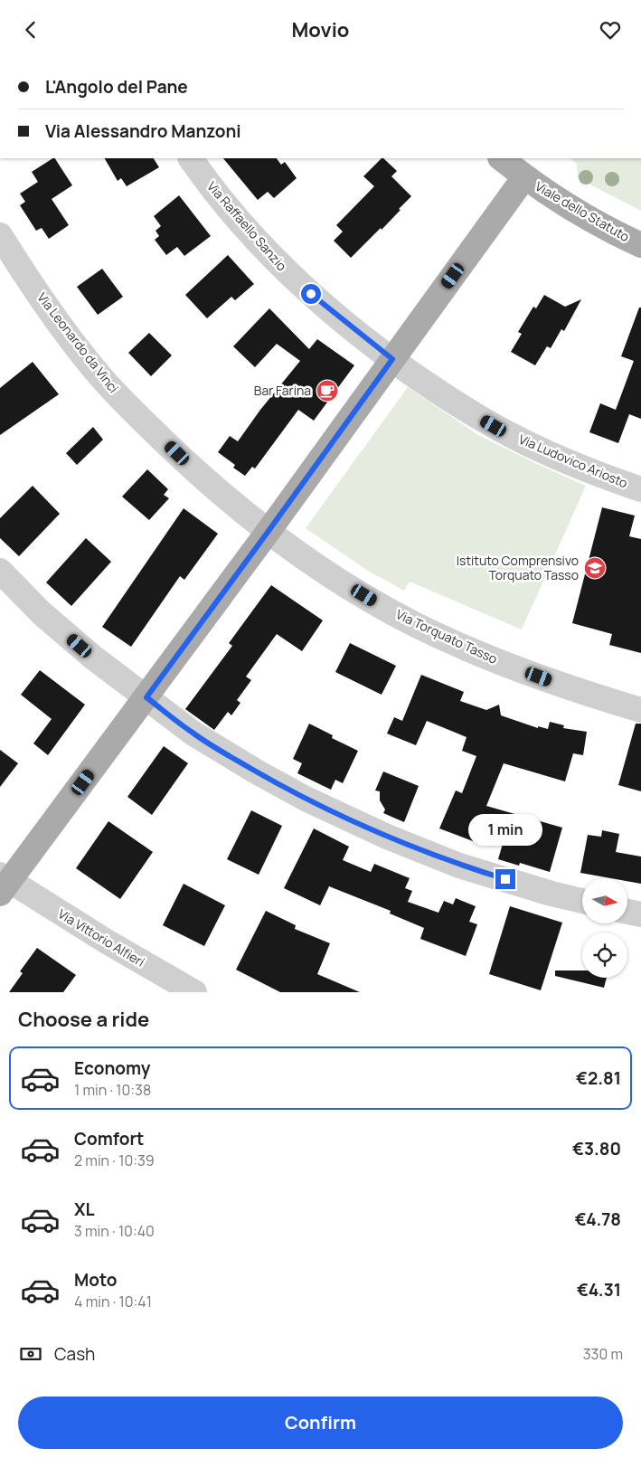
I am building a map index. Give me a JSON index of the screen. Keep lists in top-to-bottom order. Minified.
{"streets":{"main road":["Viale dello Statuto"],"street":["Via Raffaello Sanzio","Via Leonardo da Vinci","Via Ludovico Ariosto","Via Torquato Tasso","Via Vittorio Alfieri"]},"crossings":[["Via Raffaello Sanzio","Via Ludovico Ariosto"],["Via Leonardo da Vinci","Via Torquato Tasso"]],"places":{"cafe":["Bar Farina"],"school or university":["Istituto Comprensivo Torquato Tasso"]},"north":"right","page":{"header":"Movio","banner":["L'Angolo del Pane","Via Alessandro Manzoni"],"bubble":"1 min","heading":"Choose a ride","list":[{"name":"Economy","note":"1 min · 10:38","value":"€2.81"},{"name":"Comfort","note":"2 min · 10:39","value":"€3.80"},{"name":"XL","note":"3 min · 10:40","value":"€4.78"},{"name":"Moto","note":"4 min · 10:41","value":"€4.31"}],"pay":["Cash","330 m"],"buttons":"Confirm"}}
